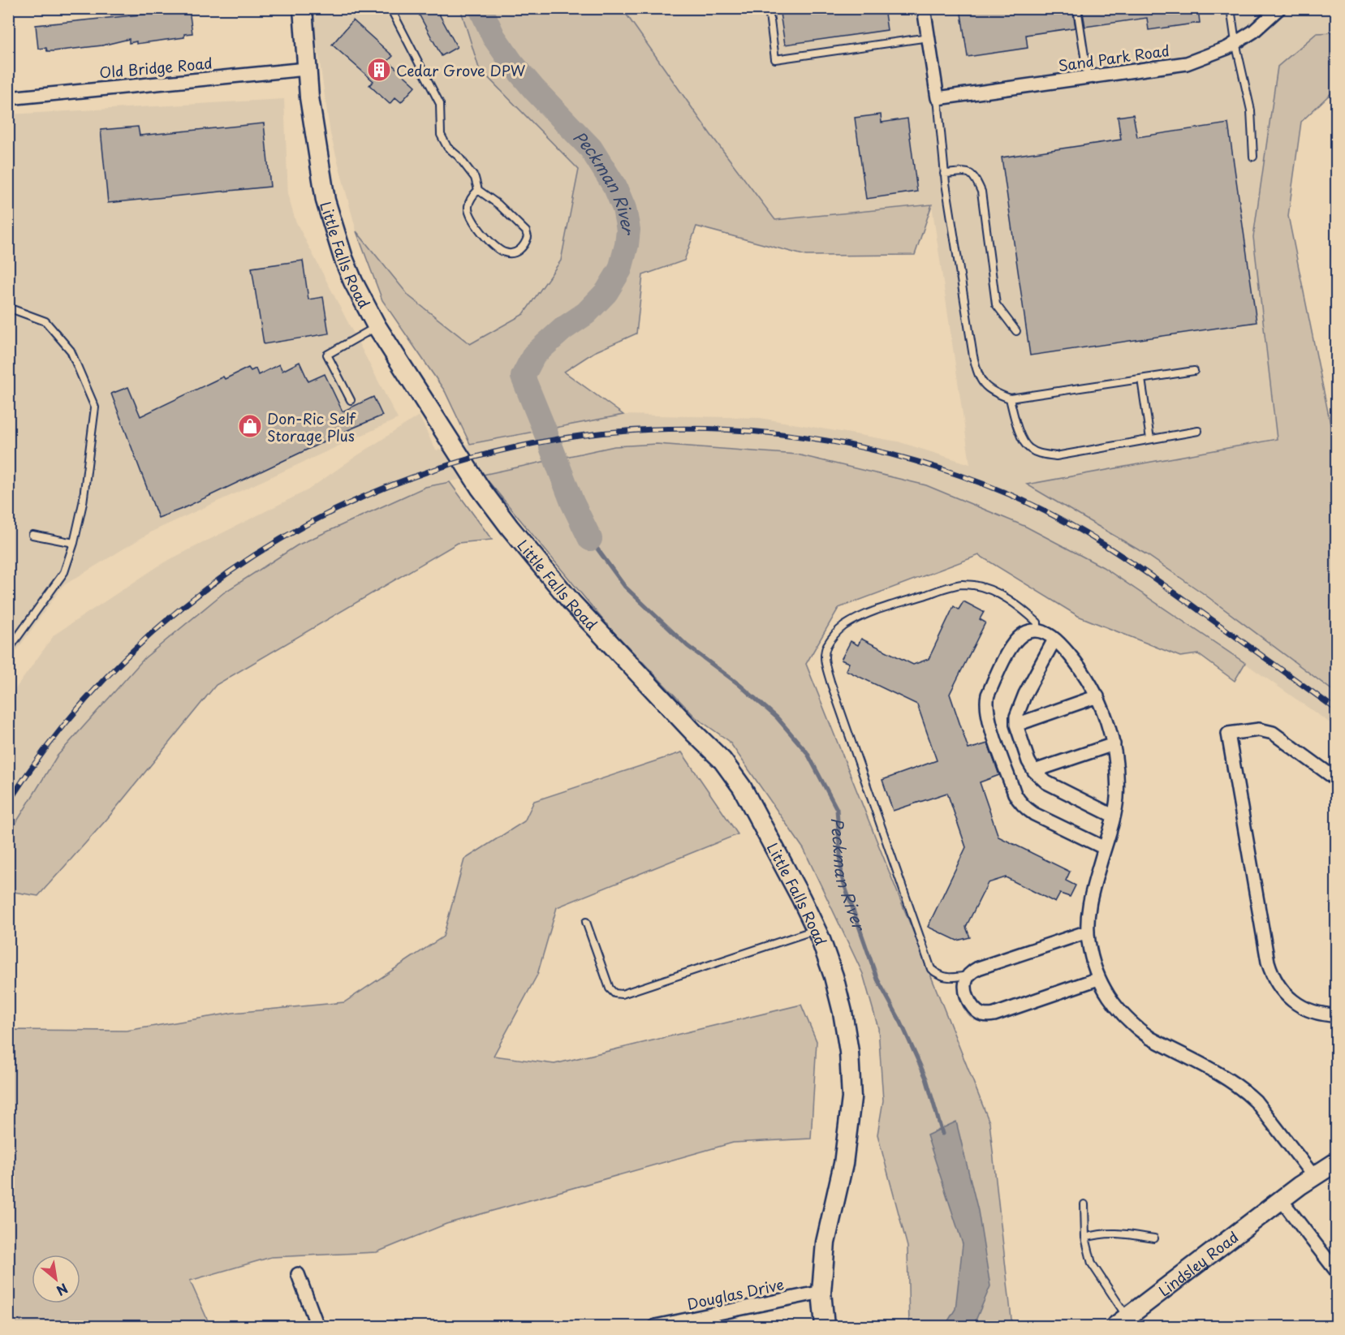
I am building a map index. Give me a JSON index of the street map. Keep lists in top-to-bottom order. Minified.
{"streets":{"street":["Sand Park Road","Old Bridge Road","Little Falls Road","Lindsley Road","Douglas Drive"]},"crossings":[["Old Bridge Road","Little Falls Road"],["Little Falls Road","Douglas Drive"]],"water":["Peckman River"],"places":{"building":["Cedar Grove DPW"],"shop":["Don-Ric Self Storage Plus"]},"north":"bottom right"}
